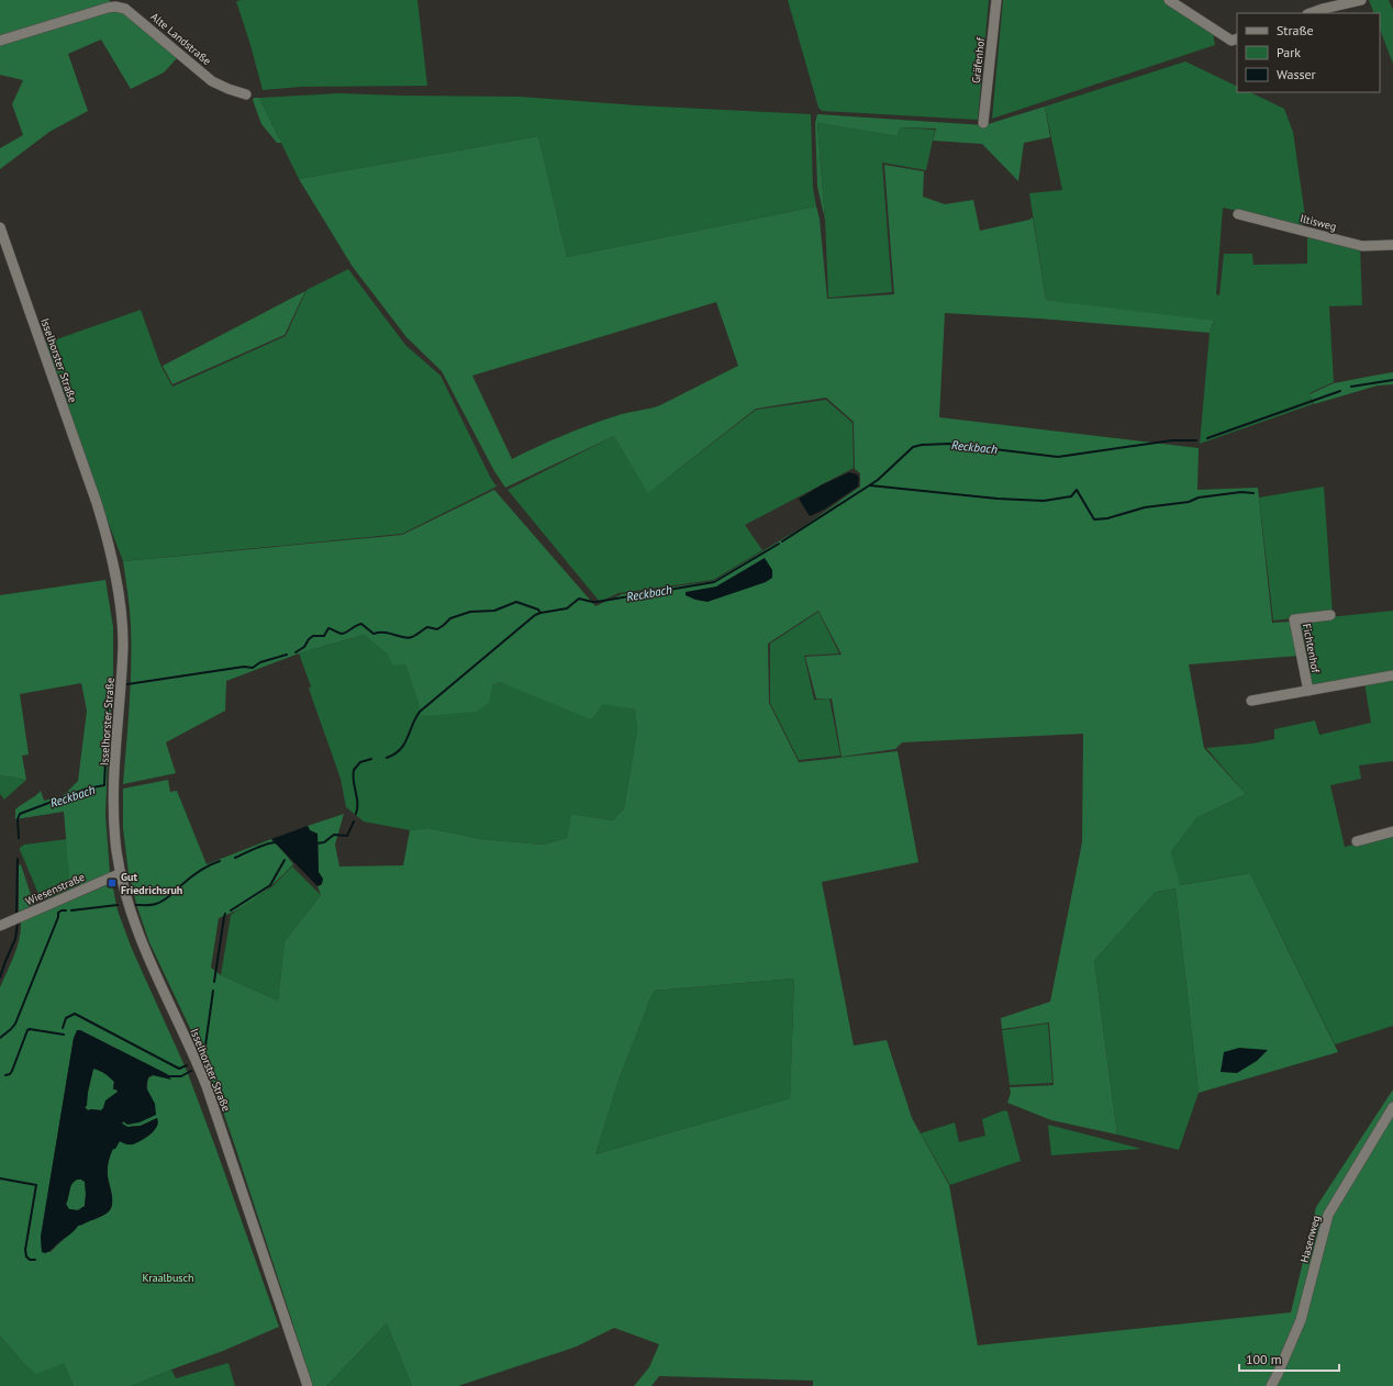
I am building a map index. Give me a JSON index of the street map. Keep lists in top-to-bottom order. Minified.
{"streets":{"street":["Alte Landstraße","Gräfenhof","Iltisweg","Isselhorster Straße","Fichtenhof","Wiesenstraße","Hasenweg"]},"crossings":[["Isselhorster Straße","Wiesenstraße"]],"water":["Reckbach"],"parks":["Kraalbusch"],"places":{"transit":["Gut Friedrichsruh"]},"legend":["Straße","Park","Wasser"],"scale_bar":"100 m"}
